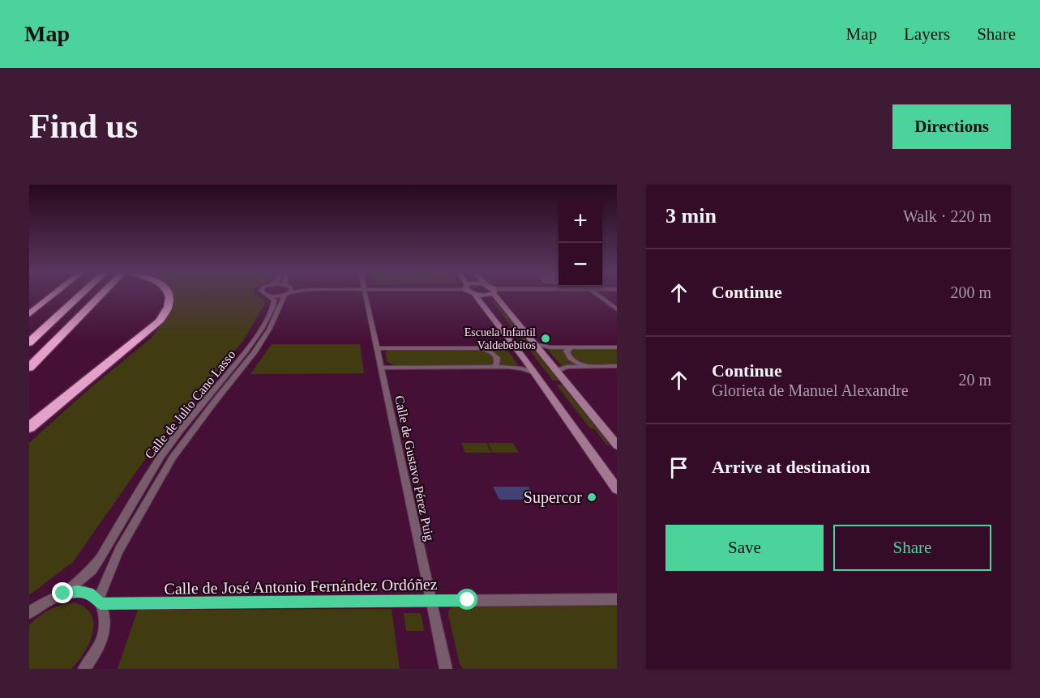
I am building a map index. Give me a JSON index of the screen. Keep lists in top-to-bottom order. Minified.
{"streets":{"street":["Calle de Julio Cano Lasso","Calle de Gustavo Pérez Puig","Calle de José Antonio Fernández Ordóñez"]},"crossings":[["Calle de Julio Cano Lasso","Calle de José Antonio Fernández Ordóñez"],["Calle de Gustavo Pérez Puig","Calle de José Antonio Fernández Ordóñez"]],"places":["Escuela Infantil Valdebebitos","Supercor"],"page":{"header":"Map","nav":["Map","Layers","Share"],"buttons":["Directions",["Save","Share"]],"title":"Find us","heading":["3 min","Walk · 220 m"],"map_buttons":["+","−"],"list":[["Continue","200 m"],["Continue","Glorieta de Manuel Alexandre","20 m"],"Arrive at destination"]}}
